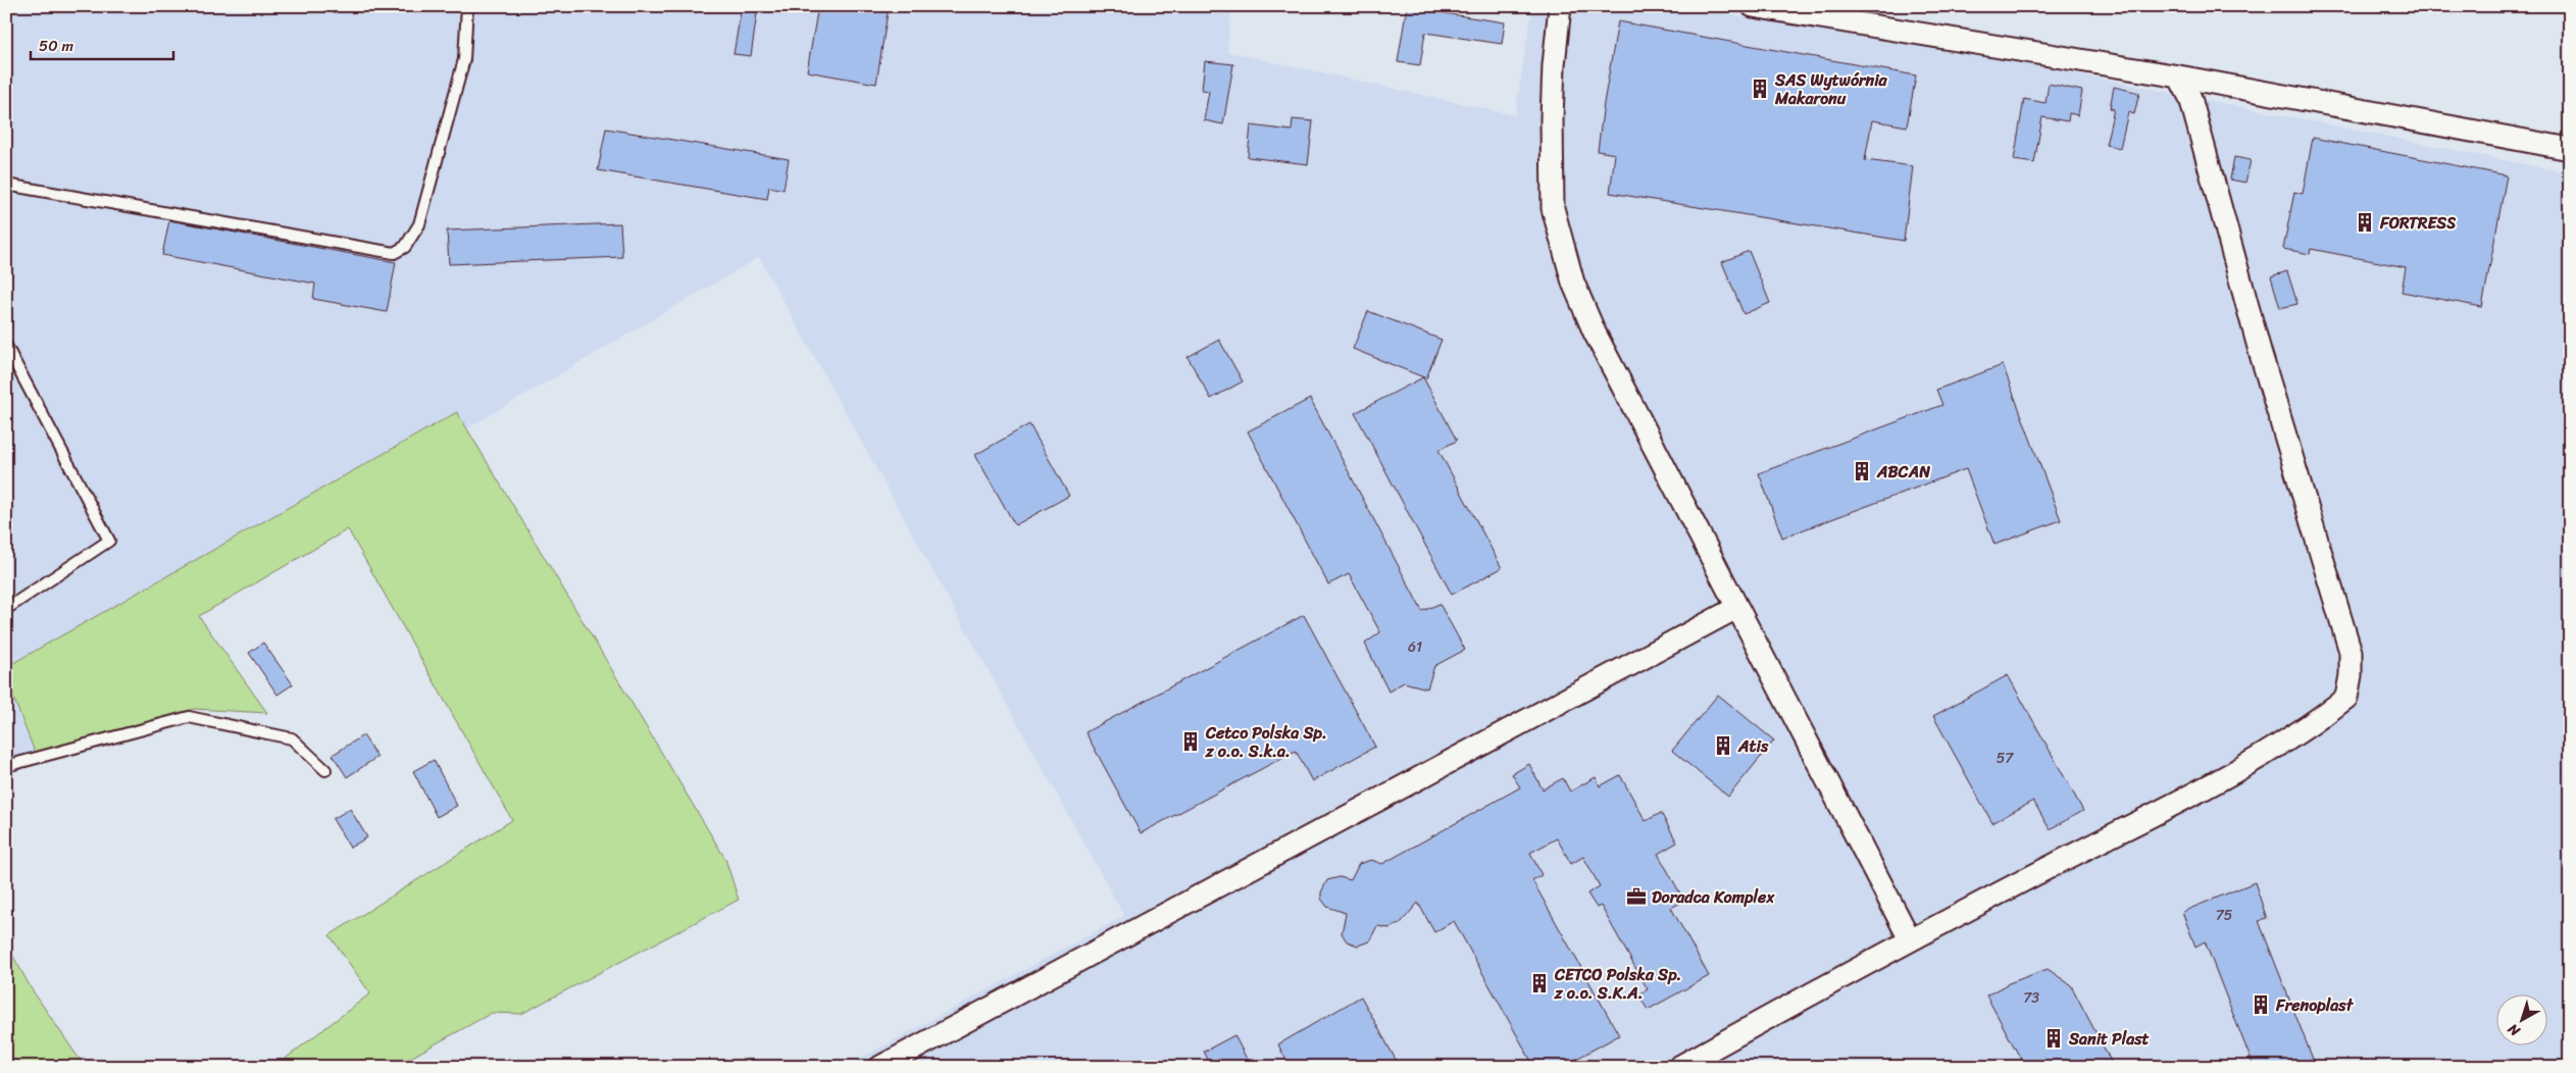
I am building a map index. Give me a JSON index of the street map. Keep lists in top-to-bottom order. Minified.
{"places":{"building":["SAS Wytwórnia Makaronu","FORTRESS","ABCAN","Cetco Polska Sp. z o.o. S.k.a.","Atis","CETCO Polska Sp. z o.o. S.K.A.","Frenoplast","Sanit Plast"],"office":["Doradca Komplex"]},"house_numbers":["61","57","75","73"],"scale_bar":"50 m","north":"bottom left"}
